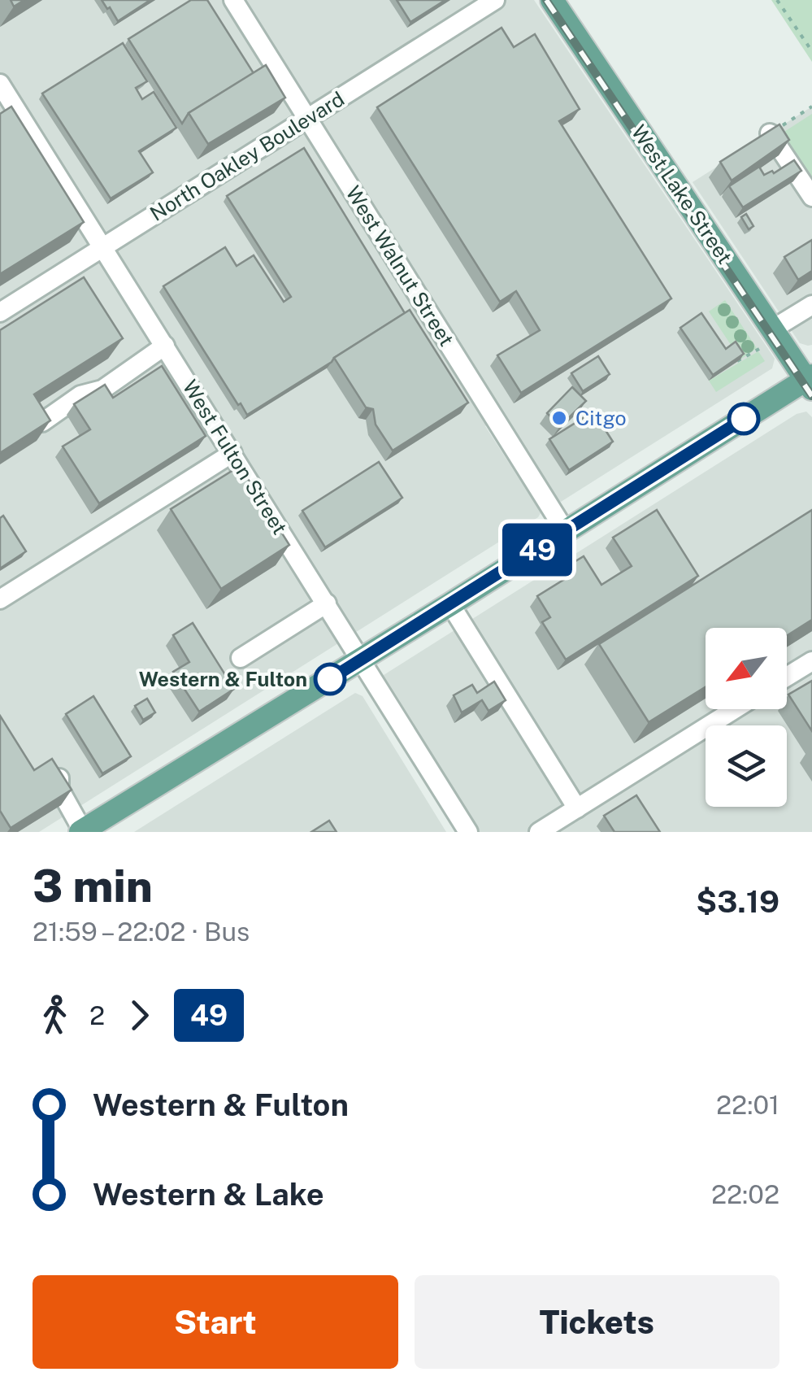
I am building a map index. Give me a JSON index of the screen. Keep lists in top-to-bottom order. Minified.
{"streets":{"main road":["West Lake Street"],"street":["North Oakley Boulevard","West Walnut Street","West Fulton Street"]},"crossings":[["North Oakley Boulevard","West Walnut Street"],["North Oakley Boulevard","West Fulton Street"]],"places":["Citgo","Western & Fulton"],"lines":["bus line 49"],"north":"bottom left","page":{"on_map":"49","heading":["3 min","21:59 – 22:02 · Bus","$3.19"],"legs":["2","49"],"list":[{"name":"Western & Fulton","value":"22:01"},{"name":"Western & Lake","value":"22:02"}],"buttons":["Start","Tickets"]}}
